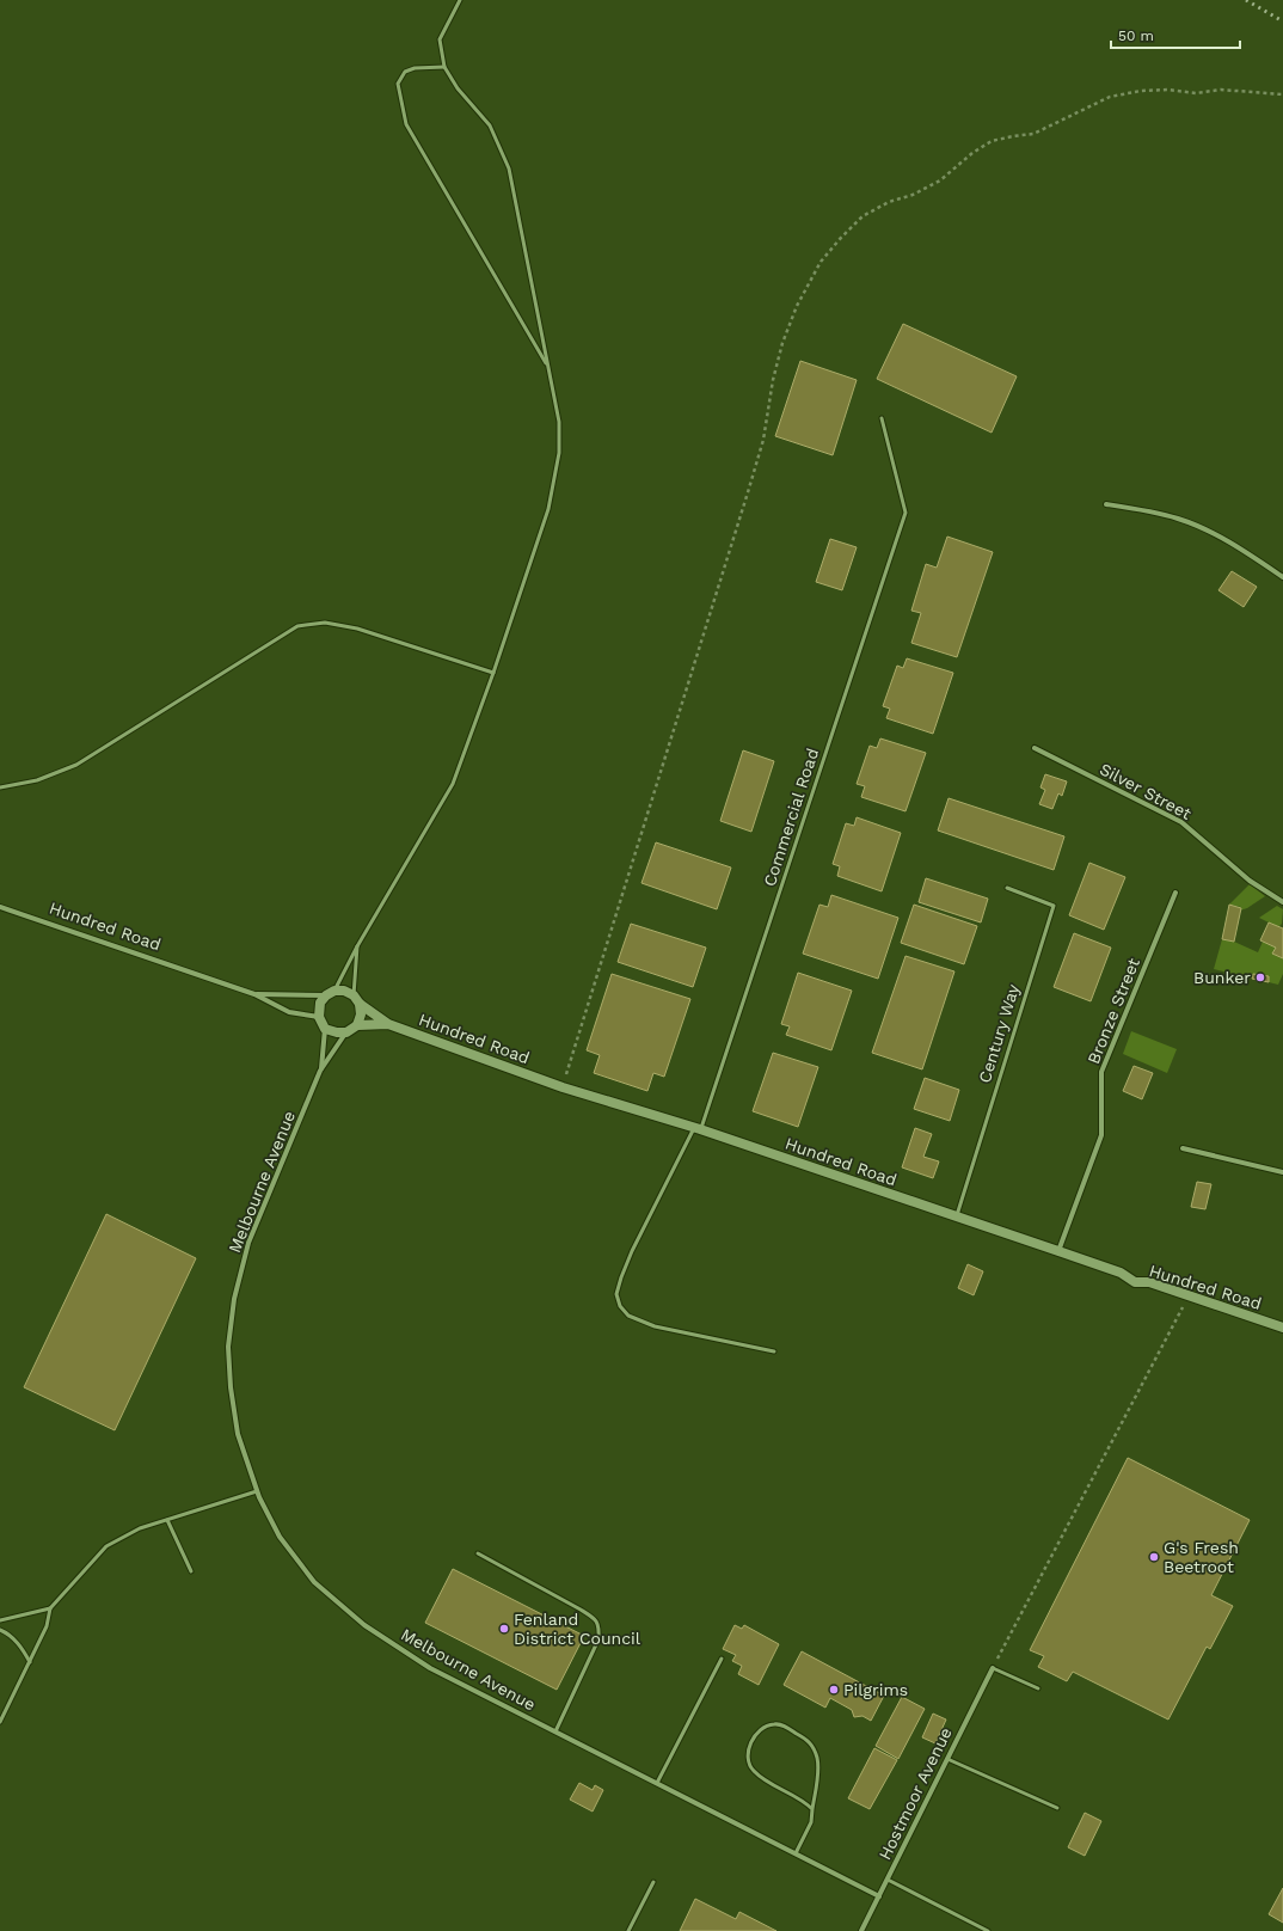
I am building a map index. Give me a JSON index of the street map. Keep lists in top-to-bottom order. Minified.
{"streets":{"street":["Silver Street","Hundred Road","Bronze Street","Melbourne Avenue","Hostmoor Avenue"],"lane":["Commercial Road","Century Way"]},"crossings":[["Commercial Road","Hundred Road"],["Hundred Road","Bronze Street"],["Hundred Road","Century Way"],["Hundred Road","Melbourne Avenue"],["Melbourne Avenue","Hostmoor Avenue"]],"places":["Bunker","G's Fresh Beetroot","Fenland District Council","Pilgrims"],"scale_bar":"50 m"}
